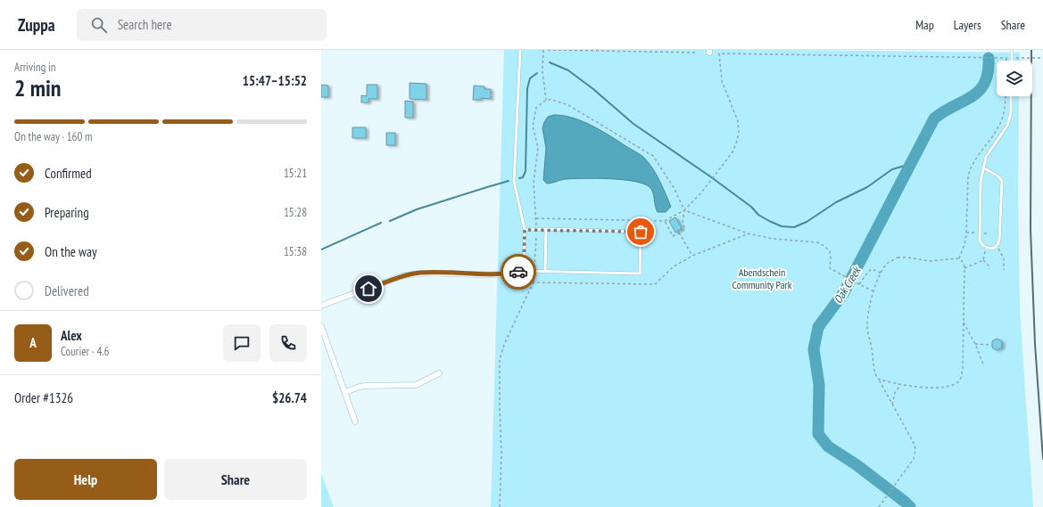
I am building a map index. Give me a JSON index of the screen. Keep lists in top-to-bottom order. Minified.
{"water":["Oak Creek"],"parks":["Abendschein Community Park"],"page":{"header":"Zuppa","search":"Search here","nav":["Map","Layers","Share"],"heading":["2 min","Arriving in","15:47–15:52"],"panel":["Alex","Courier · 4.6","Order #1326","$26.74"],"bar":"On the way · 160 m","list":[["Confirmed","15:21"],["Preparing","15:28"],["On the way","15:38"],"Delivered"],"round":"A","buttons":["Help","Share"]}}
